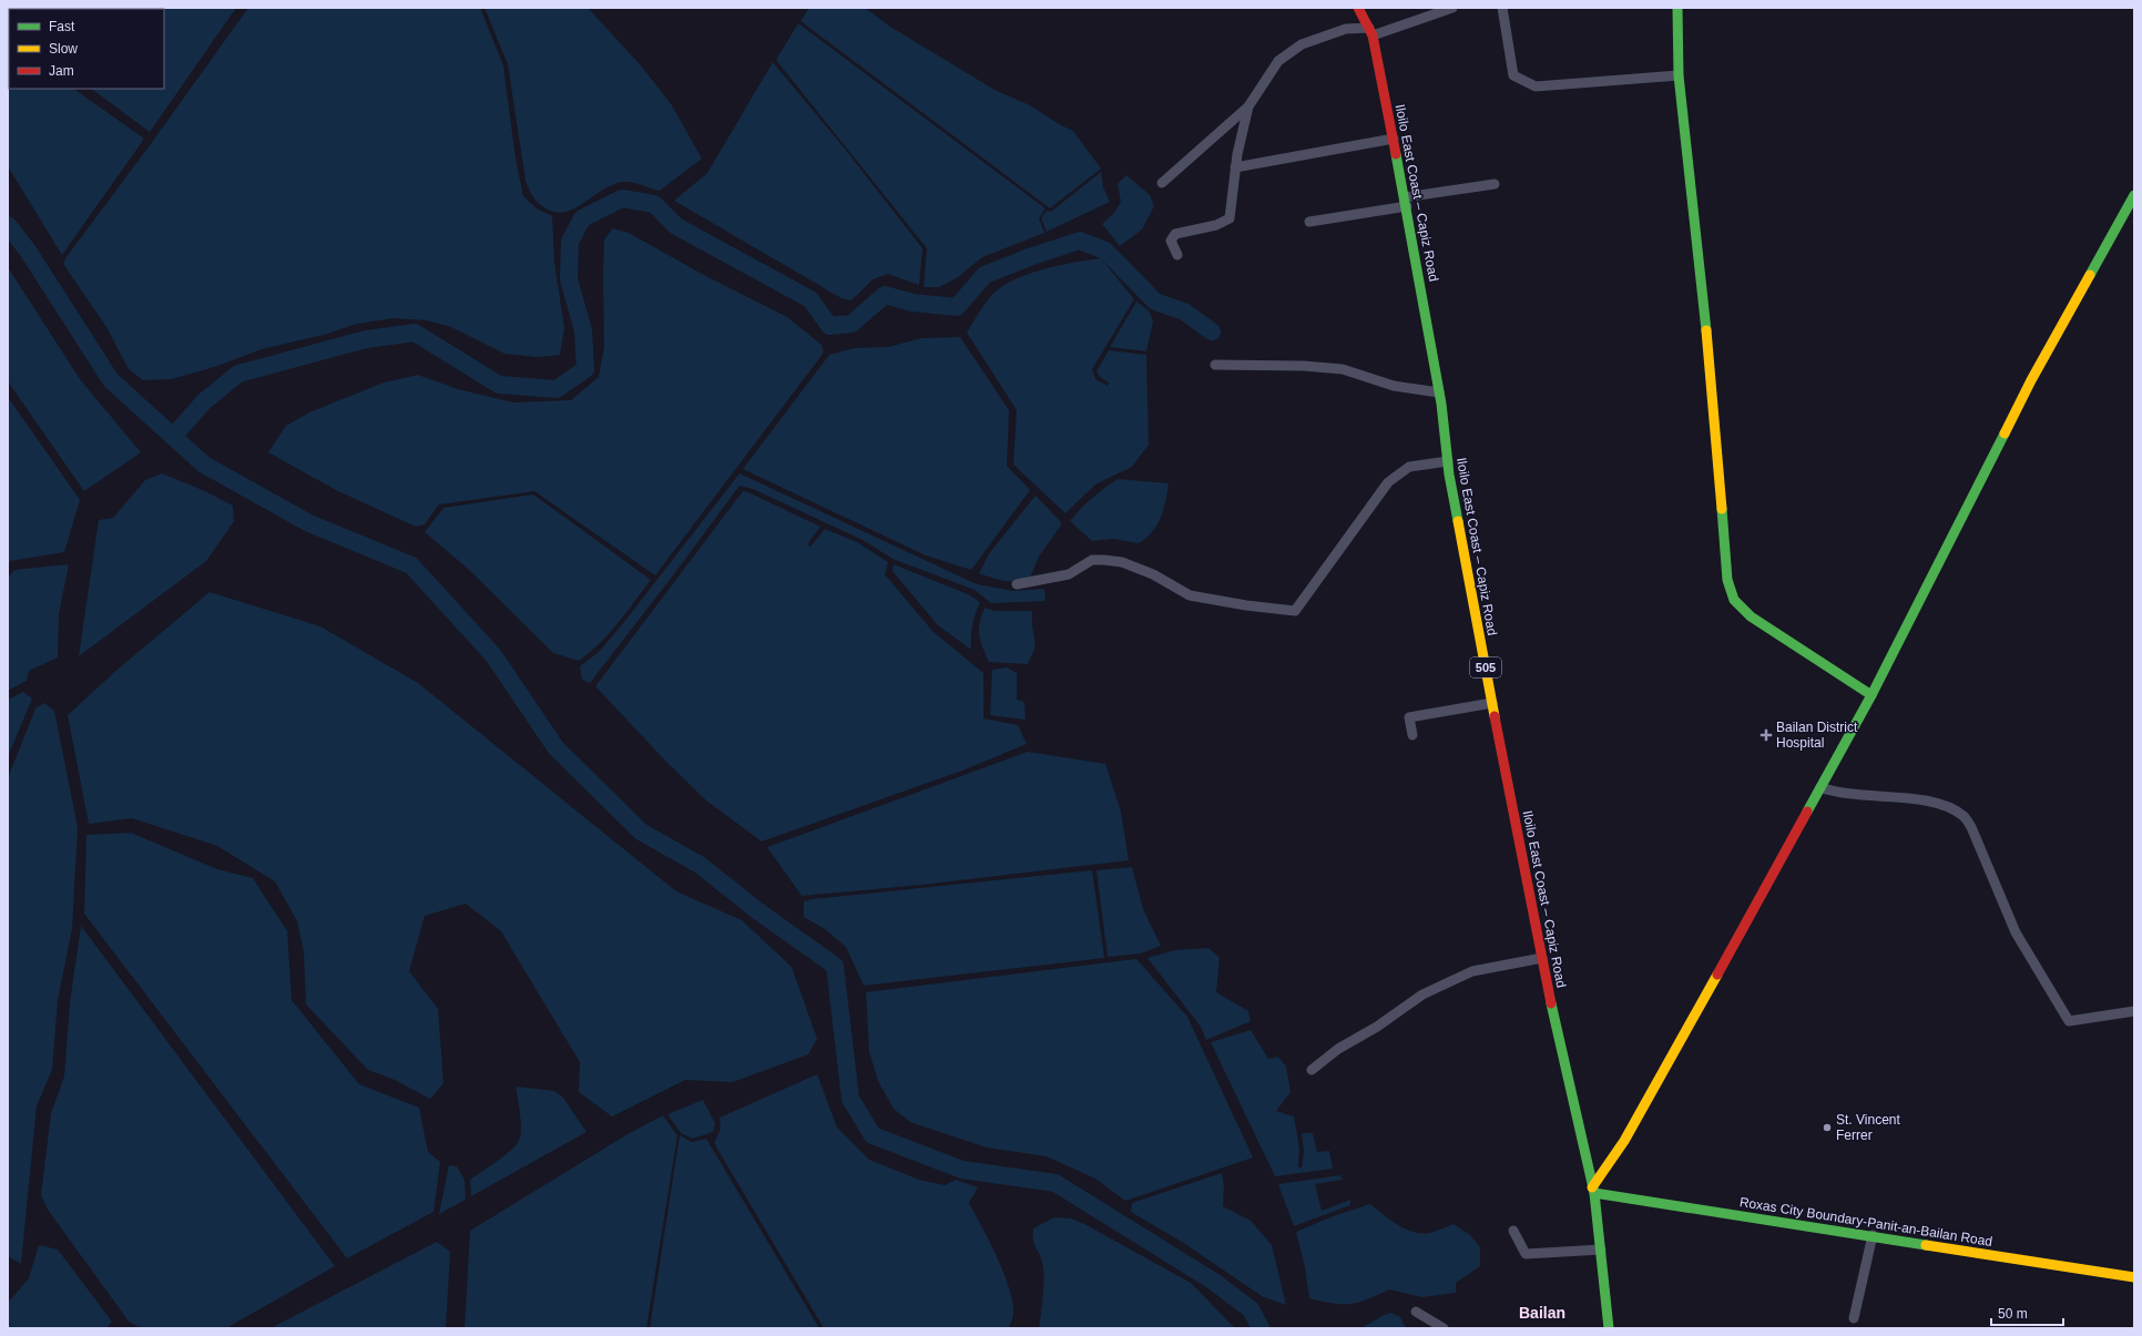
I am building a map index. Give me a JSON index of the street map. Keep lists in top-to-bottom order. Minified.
{"streets":{"main road":["Iloilo East Coast – Capiz Road","505","Roxas City Boundary-Panit-an-Bailan Road"]},"crossings":[["Iloilo East Coast – Capiz Road","Roxas City Boundary-Panit-an-Bailan Road"]],"districts":["Bailan"],"places":{"health":["Bailan District Hospital"],"other":["St. Vincent Ferrer"]},"legend":["Fast","Slow","Jam"],"scale_bar":"50 m"}
